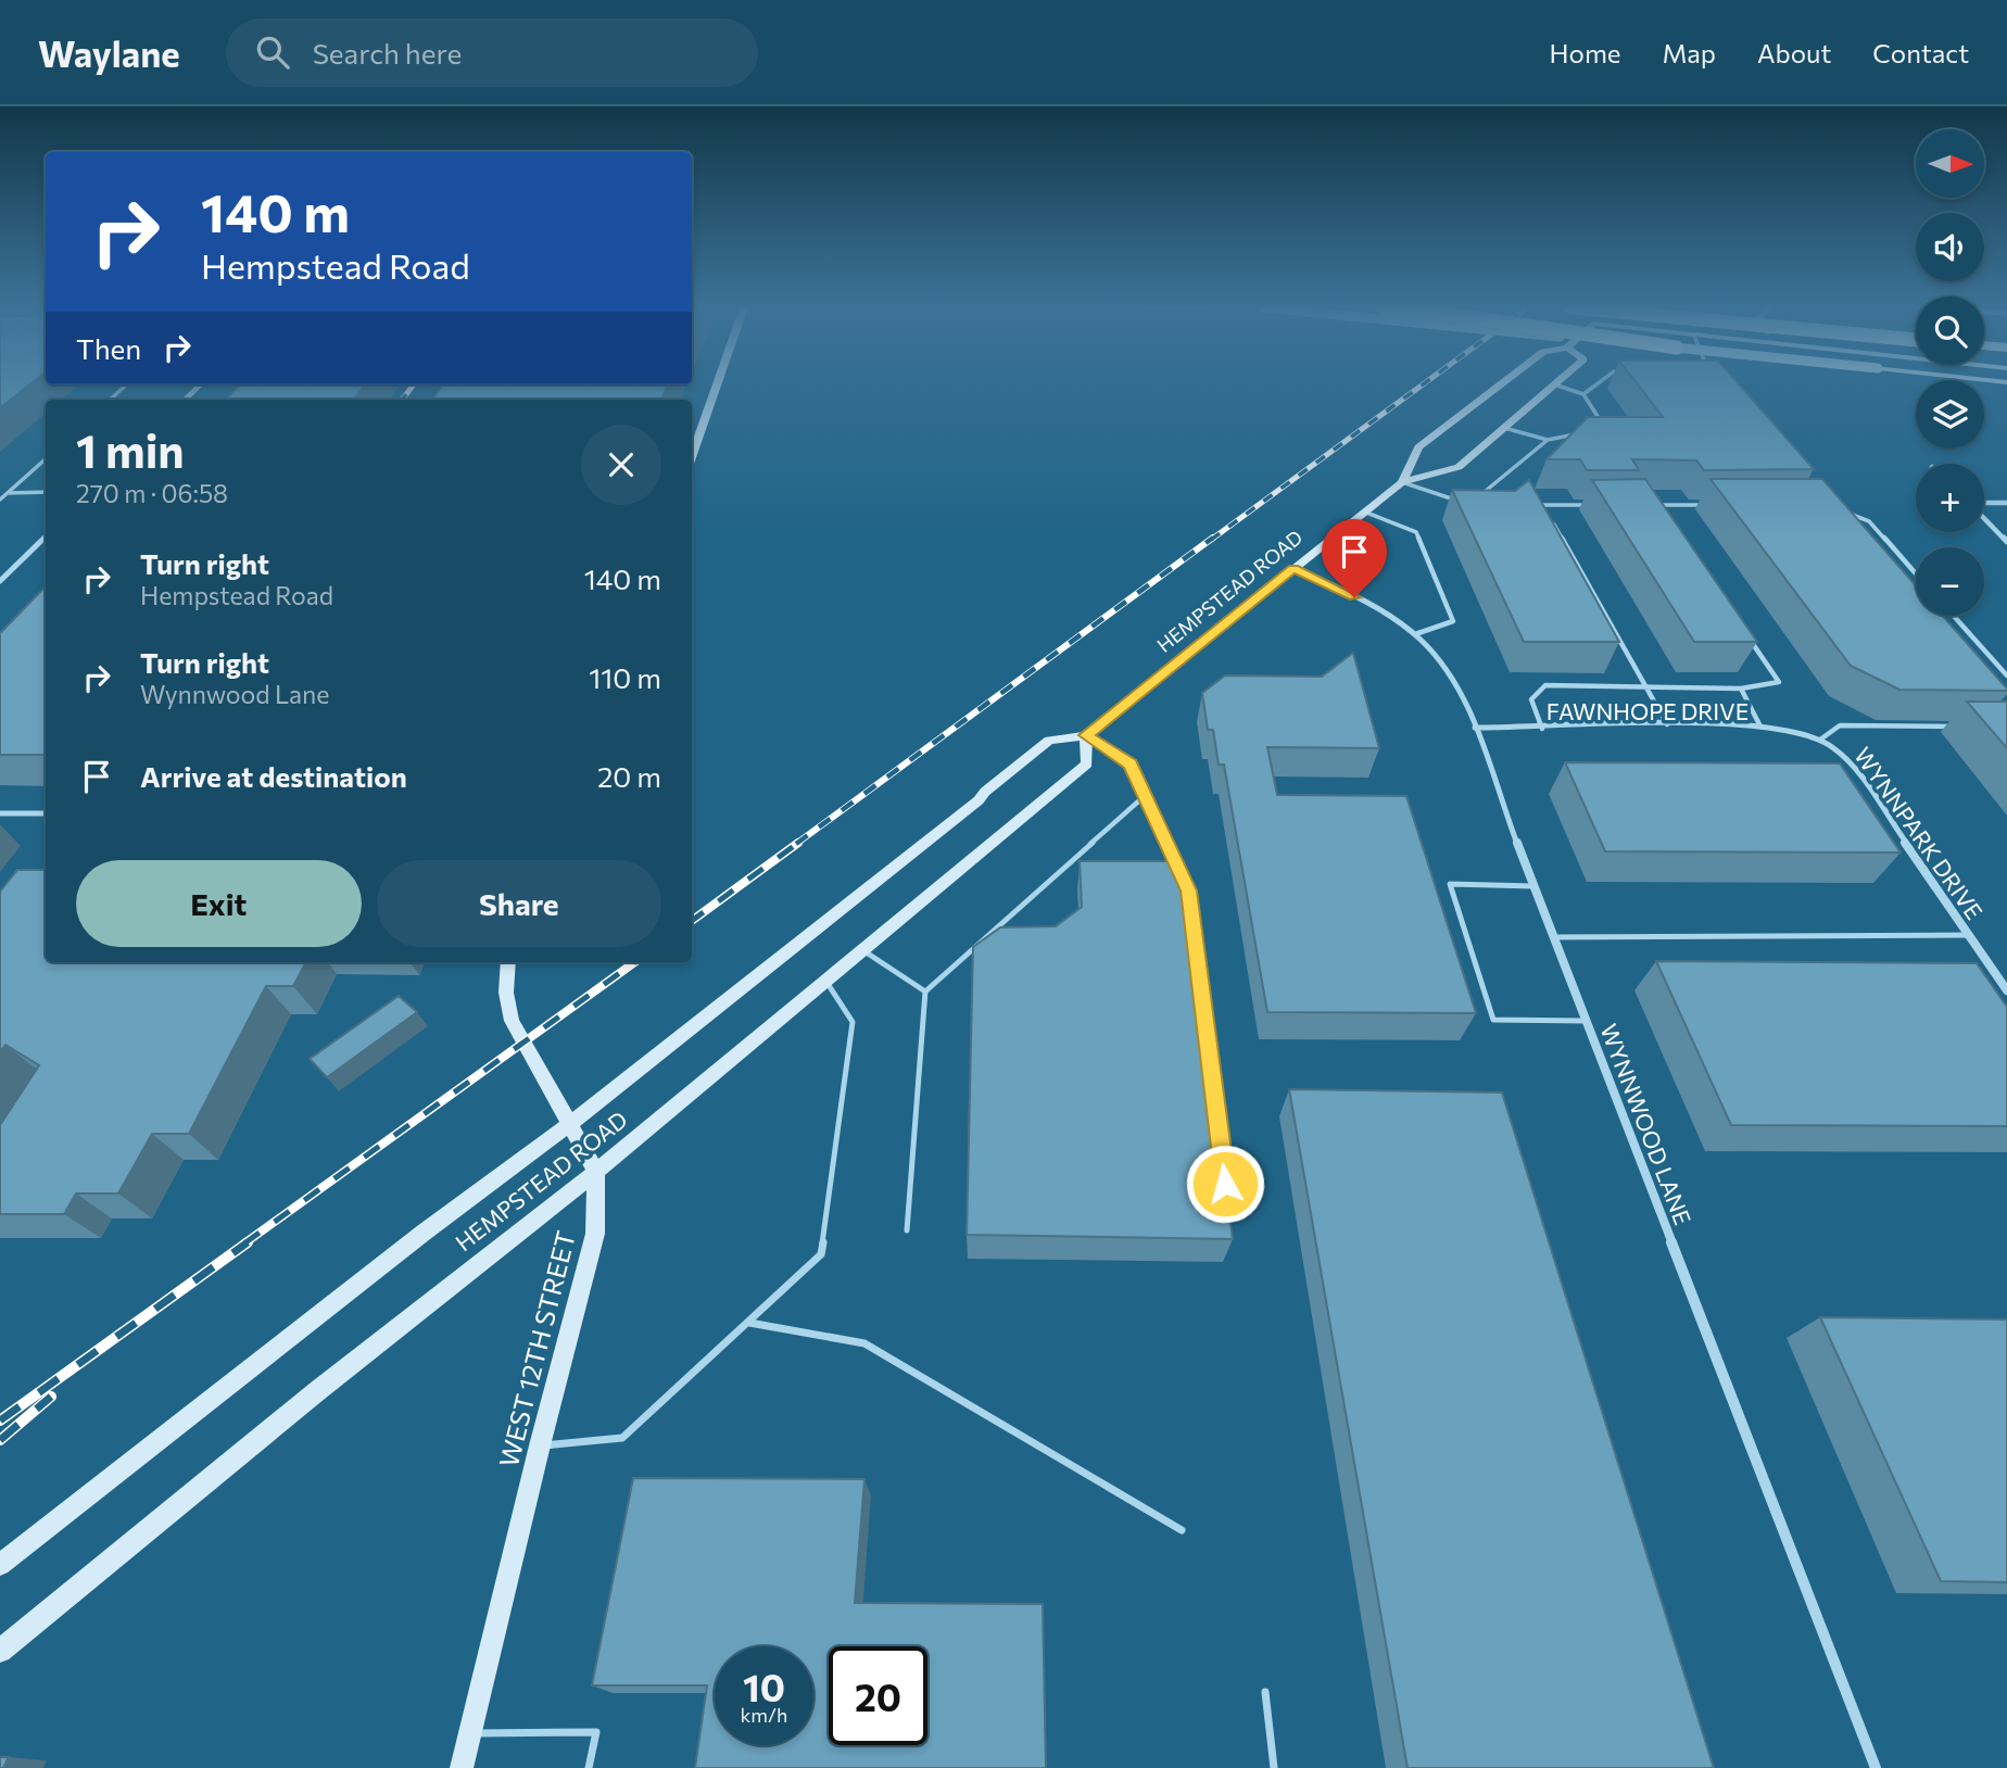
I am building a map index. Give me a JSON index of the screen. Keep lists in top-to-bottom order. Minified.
{"streets":{"main road":["HEMPSTEAD ROAD","WEST 12TH STREET"],"street":["FAWNHOPE DRIVE","WYNNPARK DRIVE","WYNNWOOD LANE"]},"crossings":[["HEMPSTEAD ROAD","WYNNWOOD LANE"],["HEMPSTEAD ROAD","WEST 12TH STREET"],["FAWNHOPE DRIVE","WYNNPARK DRIVE"],["FAWNHOPE DRIVE","WYNNWOOD LANE"]],"north":"right","page":{"header":"Waylane","search":"Search here","nav":["Home","Map","About","Contact"],"map_buttons":["+","−"],"turn":["140 m","Hempstead Road"],"then":"Then","heading":["1 min","270 m · 06:58"],"list":[{"name":"Turn right","note":"Hempstead Road","value":"140 m"},{"name":"Turn right","note":"Wynnwood Lane","value":"110 m"},{"name":"Arrive at destination","value":"20 m"}],"buttons":["Exit","Share"],"speed":"10 km/h","limit":"20"}}
